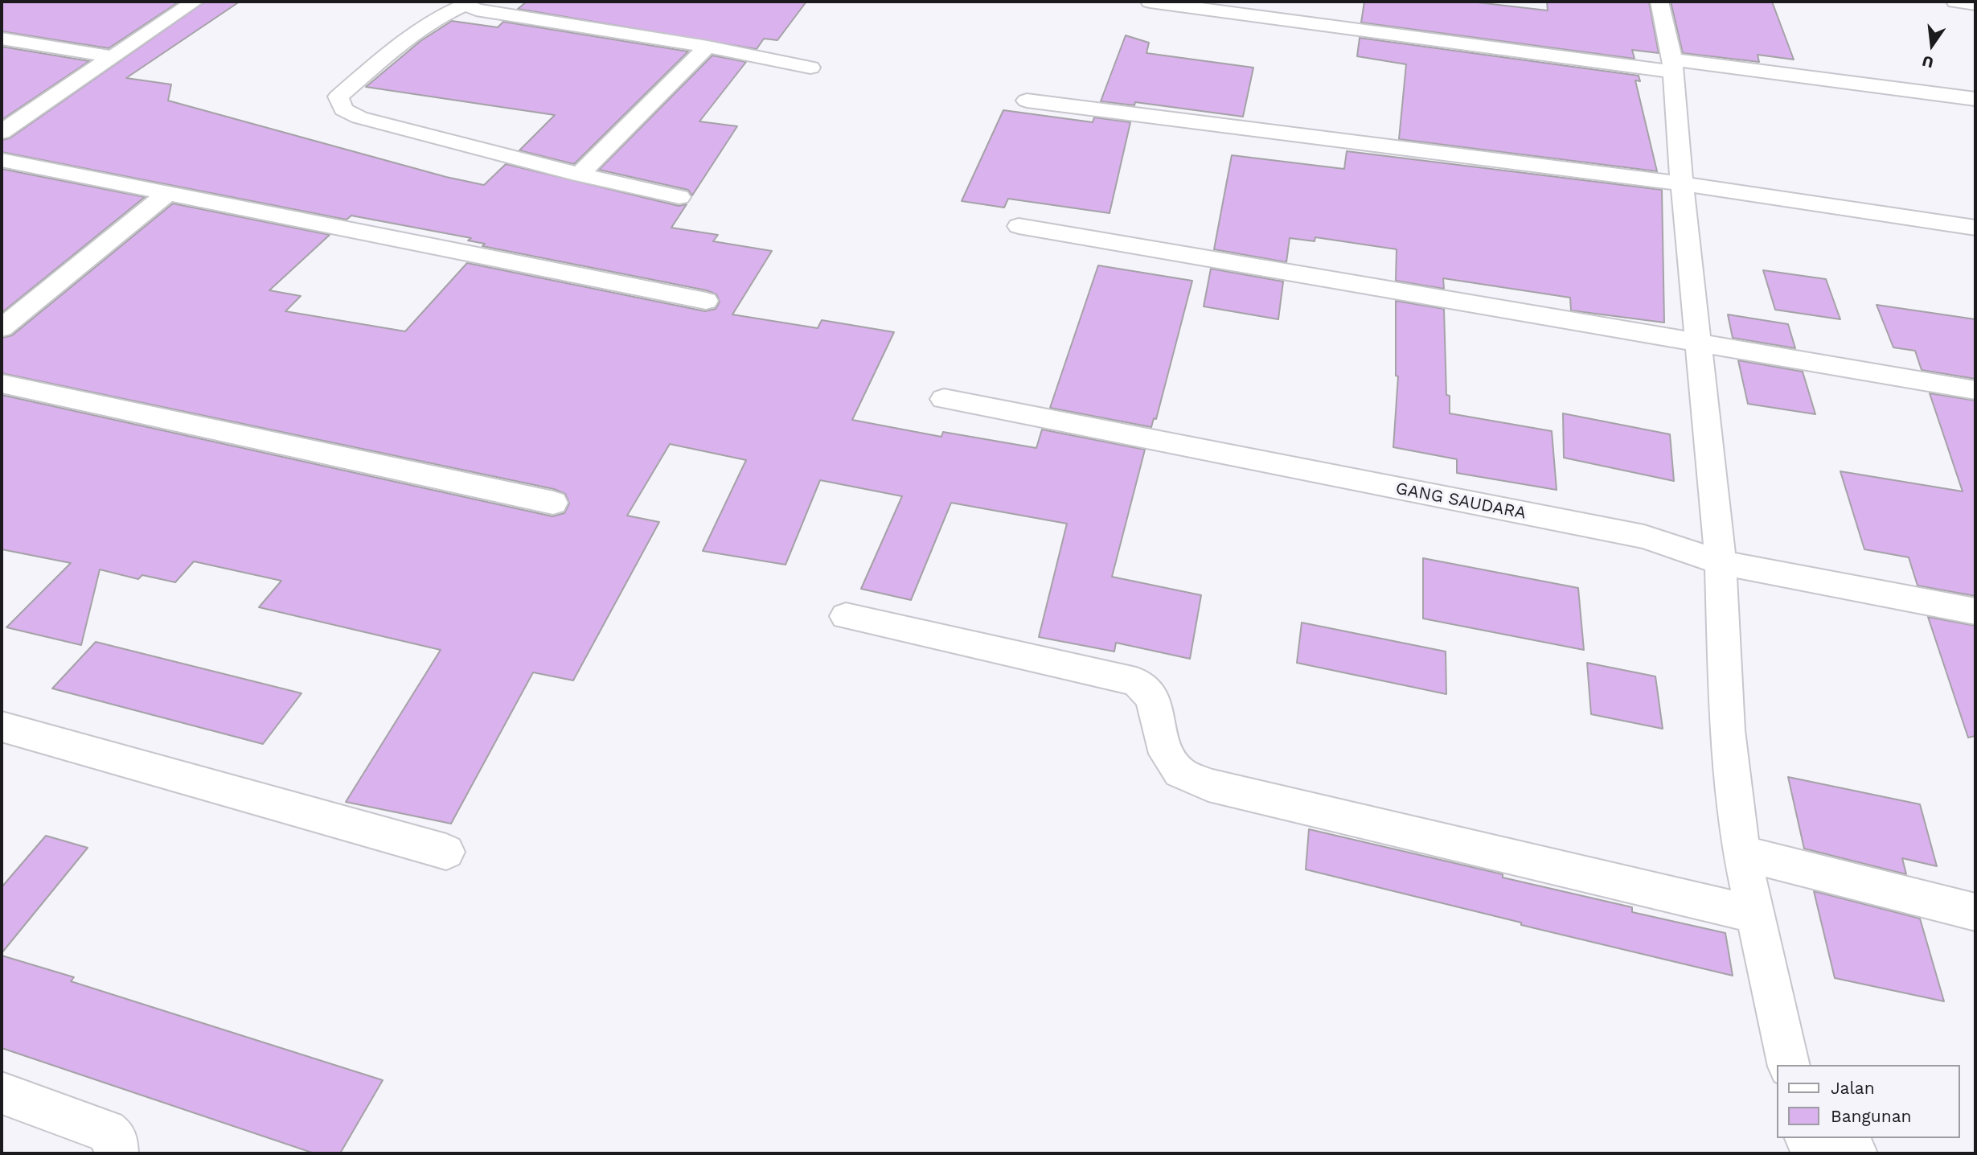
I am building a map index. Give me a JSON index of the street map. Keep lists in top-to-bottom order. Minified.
{"streets":{"street":["GANG SAUDARA"]},"legend":["Jalan","Bangunan"],"north":"bottom"}
